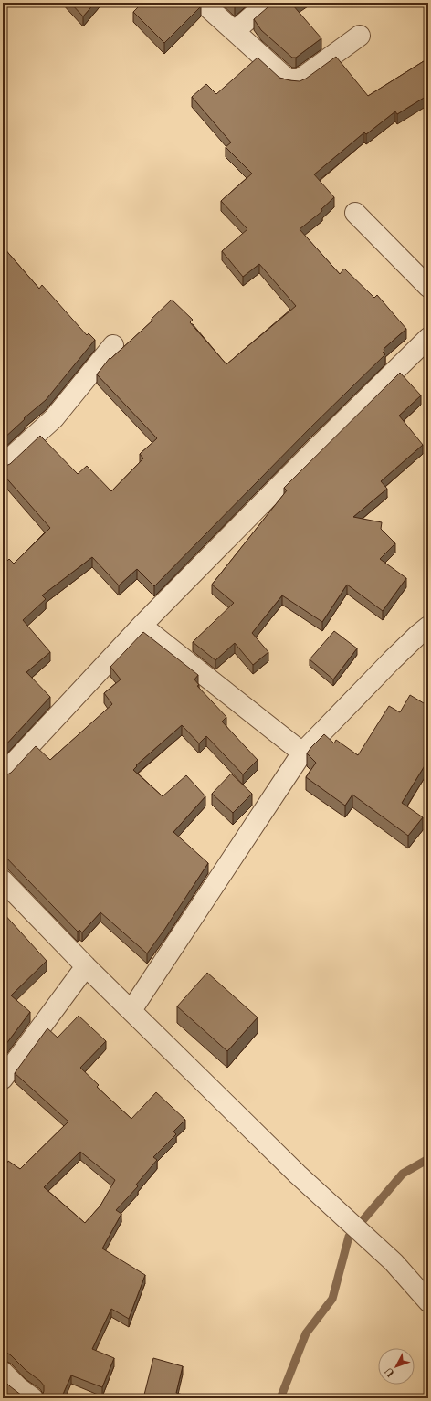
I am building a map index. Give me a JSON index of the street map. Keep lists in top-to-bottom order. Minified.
{"north":"bottom left"}
